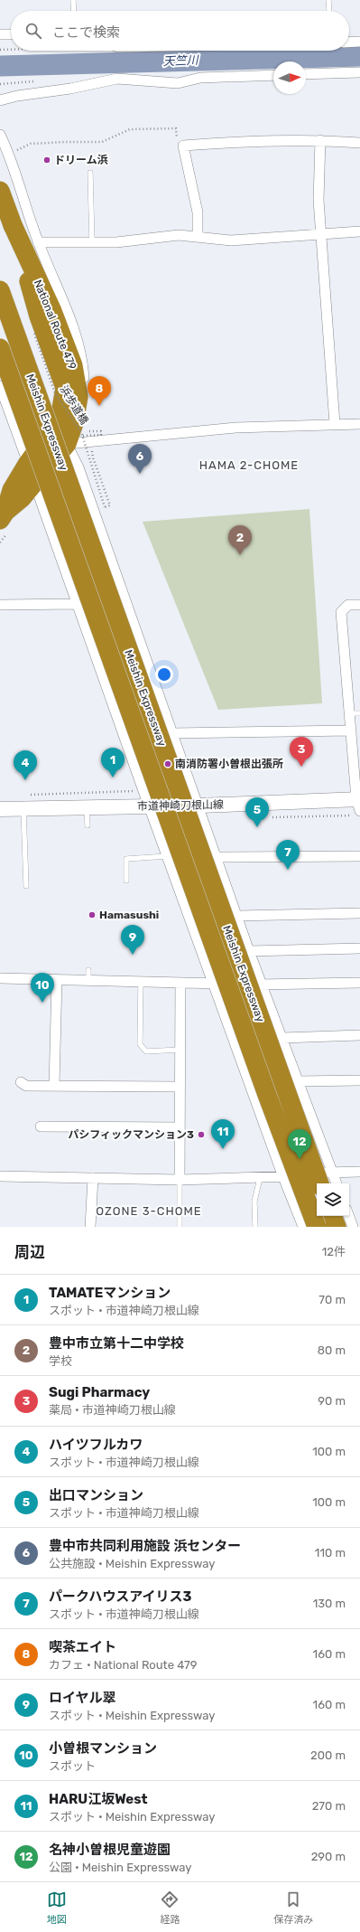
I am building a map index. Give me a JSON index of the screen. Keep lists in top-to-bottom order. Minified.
{"streets":{"highway":["National Route 479","Meishin Expressway"],"street":["市道神崎刀根山線"],"path":["浜歩道橋"]},"crossings":[["National Route 479","浜歩道橋"]],"districts":["HAMA 2-CHOME","OZONE 3-CHOME"],"water":["天竺川"],"places":["ドリーム浜","南消防署小曽根出張所","Hamasushi","パシフィックマンション3"],"north":"right","page":{"search":"ここで検索","pins":["8","6","2","3","1","4","5","7","9","10","11","12"],"heading":["周辺","12件"],"list":[{"mark":"1","name":"TAMATEマンション","note":"スポット · 市道神崎刀根山線","value":"70 m"},{"mark":"2","name":"豊中市立第十二中学校","note":"学校","value":"80 m"},{"mark":"3","name":"Sugi Pharmacy","note":"薬局 · 市道神崎刀根山線","value":"90 m"},{"mark":"4","name":"ハイツフルカワ","note":"スポット · 市道神崎刀根山線","value":"100 m"},{"mark":"5","name":"出口マンション","note":"スポット · 市道神崎刀根山線","value":"100 m"},{"mark":"6","name":"豊中市共同利用施設 浜センター","note":"公共施設 · Meishin Expressway","value":"110 m"},{"mark":"7","name":"パークハウスアイリス3","note":"スポット · 市道神崎刀根山線","value":"130 m"},{"mark":"8","name":"喫茶エイト","note":"カフェ · National Route 479","value":"160 m"},{"mark":"9","name":"ロイヤル翠","note":"スポット · Meishin Expressway","value":"160 m"},{"mark":"10","name":"小曽根マンション","note":"スポット","value":"200 m"},{"mark":"11","name":"HARU江坂West","note":"スポット · Meishin Expressway","value":"270 m"},{"mark":"12","name":"名神小曽根児童遊園","note":"公園 · Meishin Expressway","value":"290 m"}],"nav":["地図","経路","保存済み"]}}
